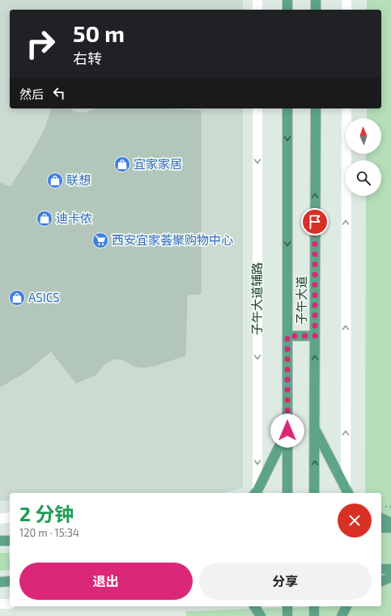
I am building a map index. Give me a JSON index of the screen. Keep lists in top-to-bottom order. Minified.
{"streets":{"main road":["子午大道"],"street":["子午大道辅路"]},"one_way":["子午大道辅路"],"places":{"shop":["宜家家居","联想","迪卡侬","ASICS"],"supermarket":["西安宜家荟聚购物中心"]},"north":"top","page":{"turn":["50 m","右转"],"then":"然后","heading":["2 分钟","120 m · 15:34"],"buttons":["退出","分享"]}}
